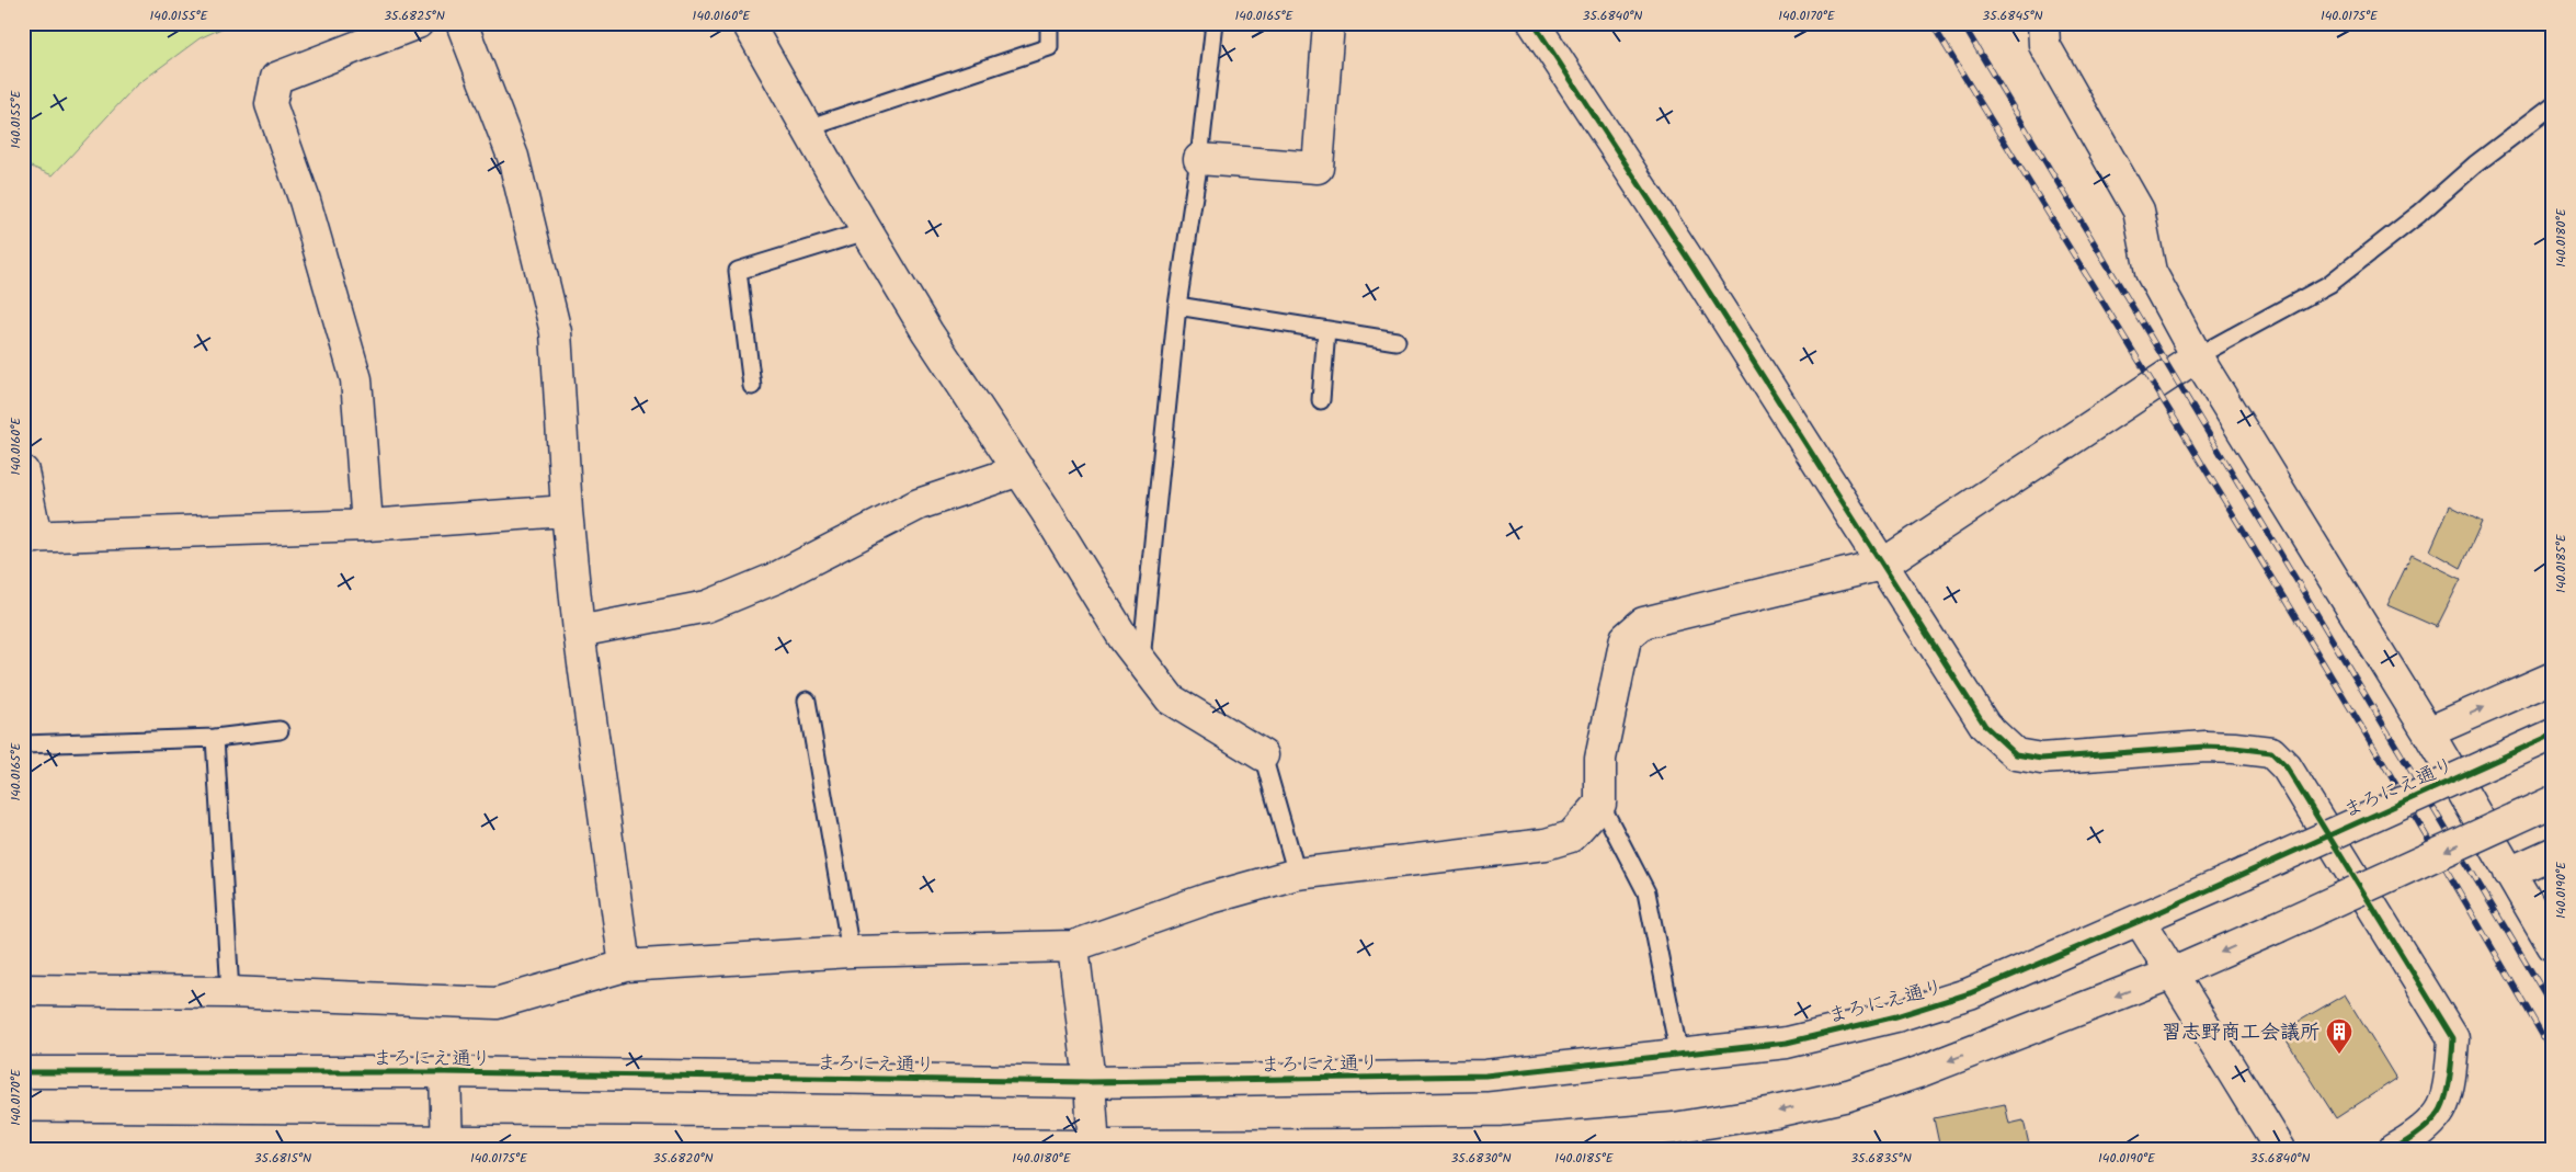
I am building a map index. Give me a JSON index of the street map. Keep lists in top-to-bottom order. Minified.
{"streets":{"street":["まろにえ通り"]},"places":{"building":["習志野商工会議所"]},"coordinates":["140.0155°E","35.6825°N","140.0160°E","140.0165°E","35.6840°N","140.0170°E","35.6845°N","140.0175°E","140.0180°E","140.0185°E","140.0190°E","35.6815°N","35.6820°N","35.6830°N","35.6835°N"]}
